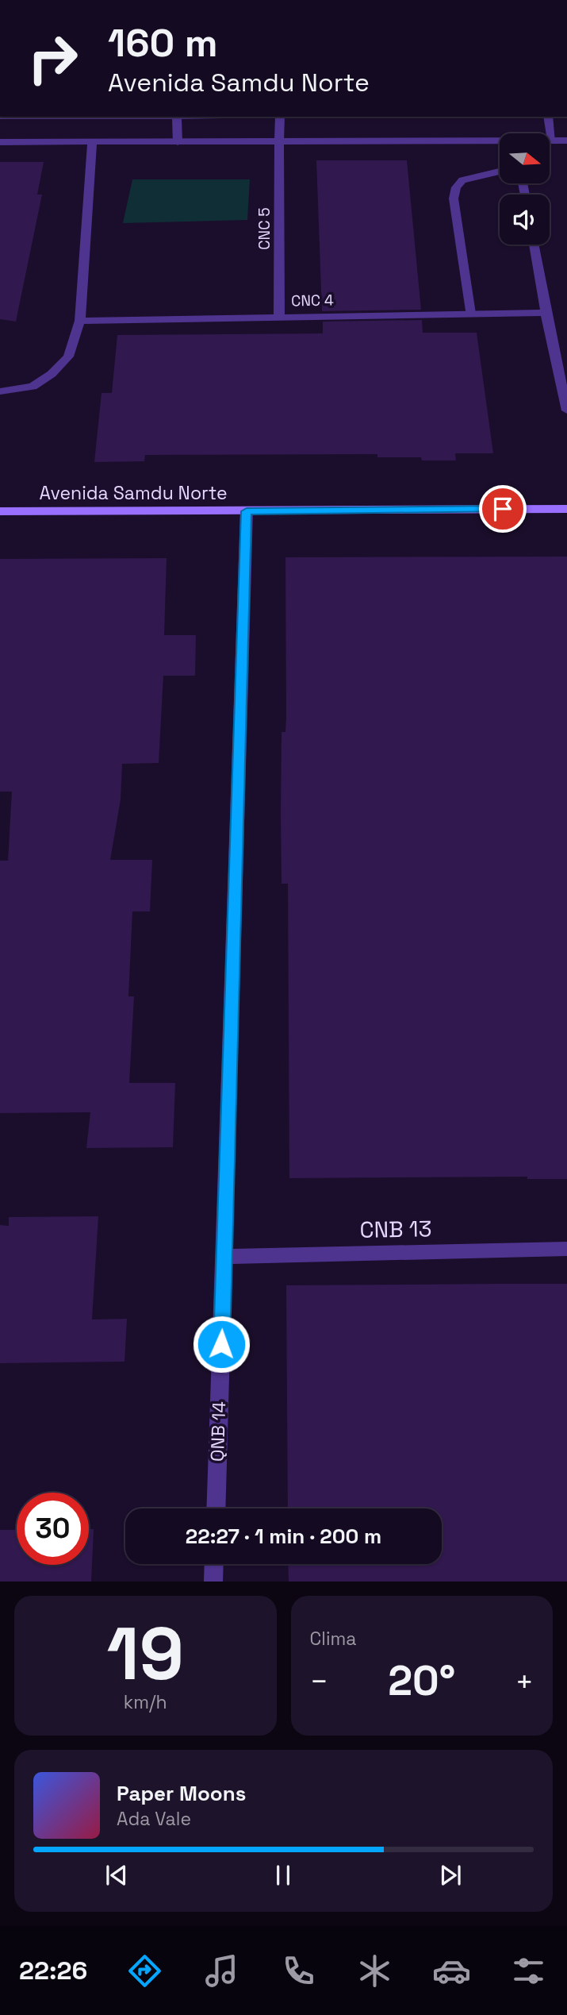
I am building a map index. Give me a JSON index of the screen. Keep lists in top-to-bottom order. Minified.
{"streets":{"main road":["Avenida Samdu Norte"],"street":["CNC 5","CNC 4","CNB 13","QNB 14"]},"crossings":[["CNC 5","CNC 4"],["Avenida Samdu Norte","QNB 14"],["CNB 13","QNB 14"]],"north":"right","page":{"turn":["160 m","Avenida Samdu Norte"],"limit":"30","trip":"22:27 · 1 min · 200 m","tile":[["19","km/h"],"Clima"],"heat":["−","20°","+"],"song":["Paper Moons","Ada Vale"],"tabs":"22:26"}}
